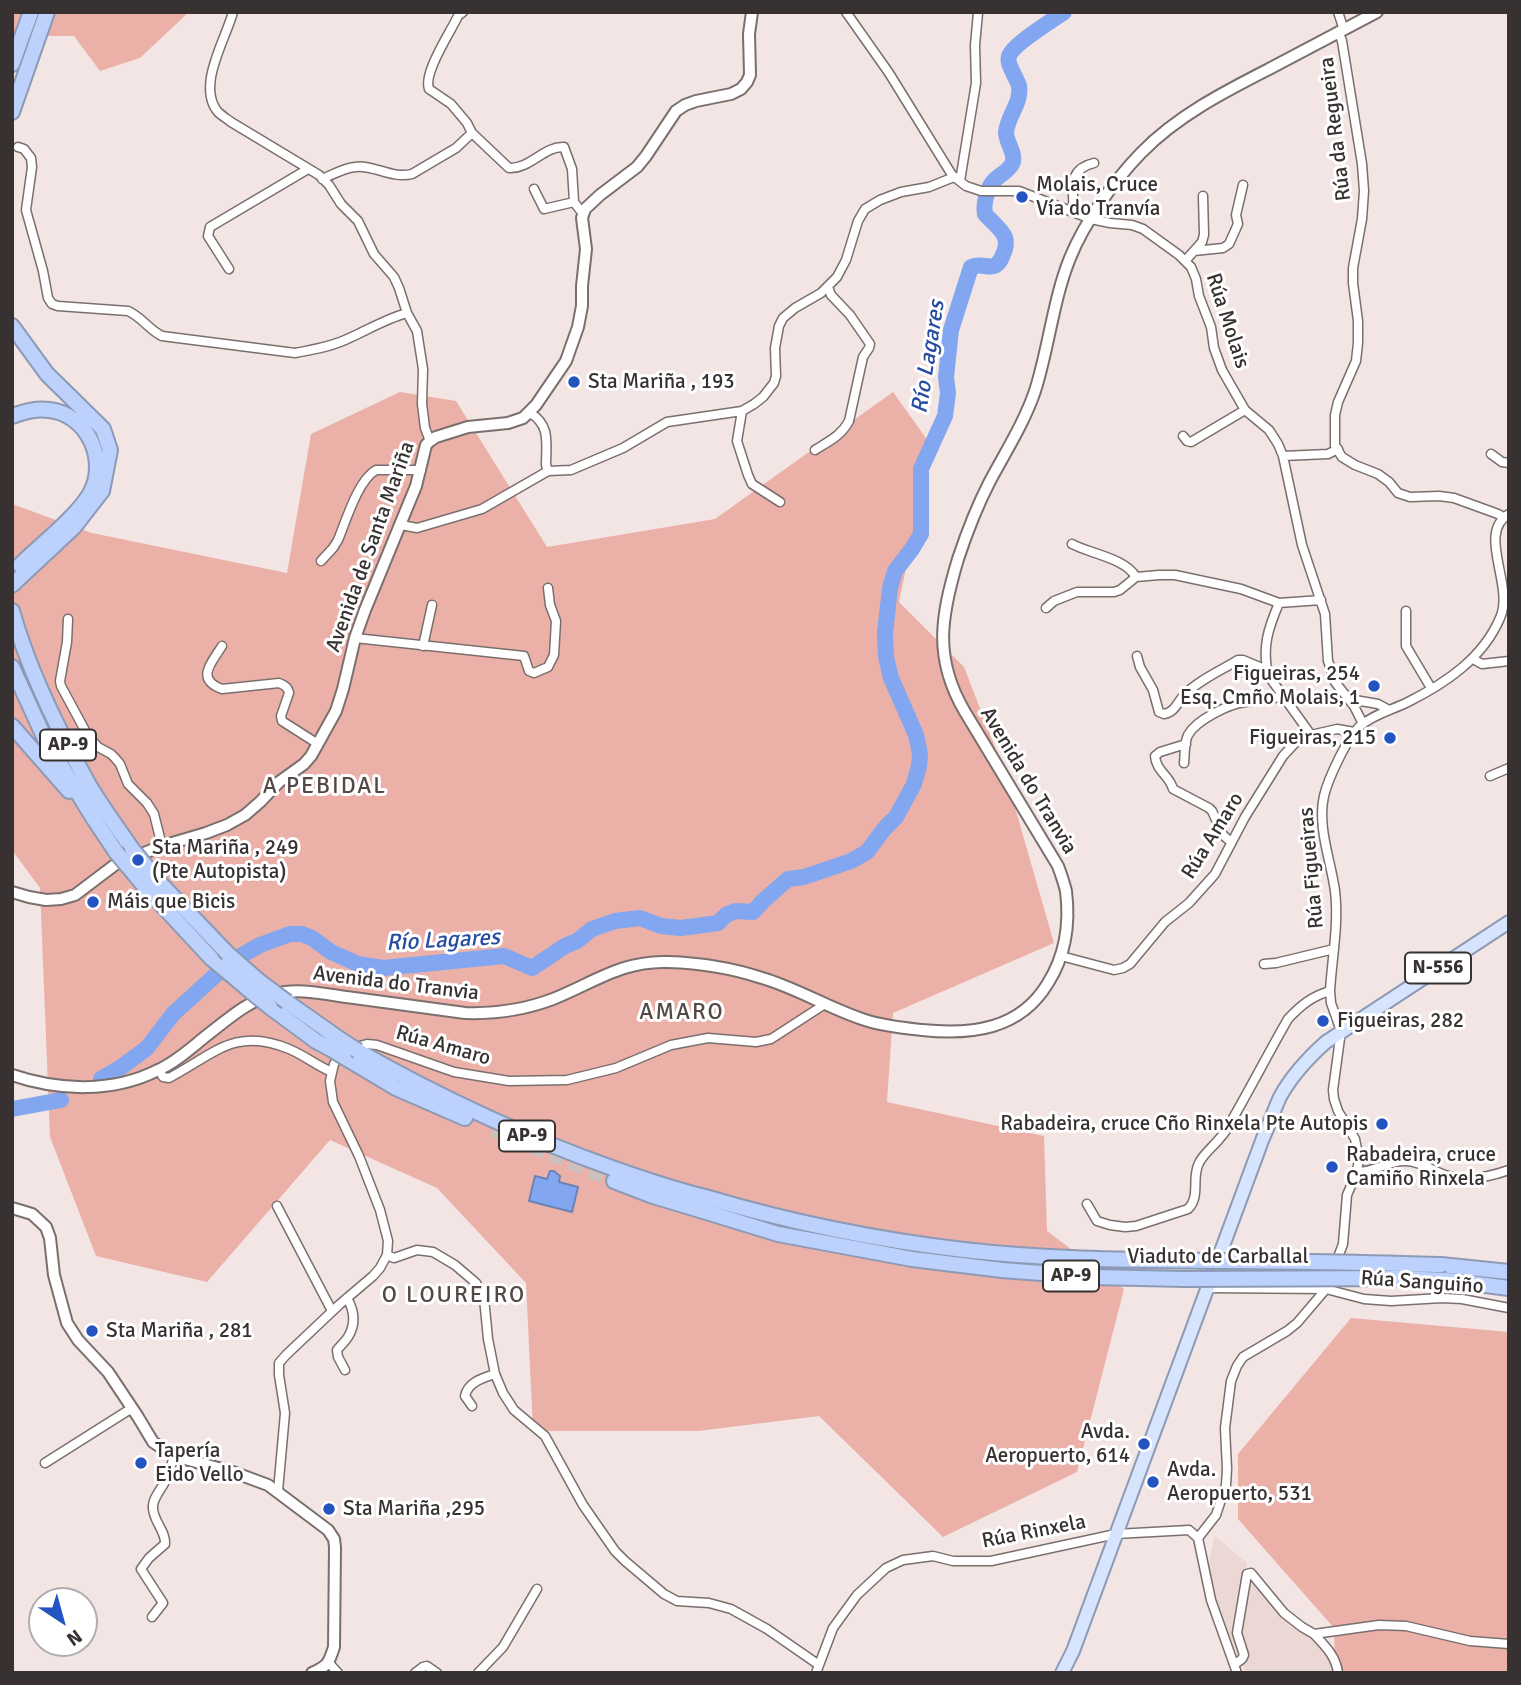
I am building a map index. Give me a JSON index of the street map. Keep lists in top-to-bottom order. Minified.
{"streets":{"highway":["AP-9","Viaduto de Carballal"],"main road":["Avenida de Santa Mariña","Avenida do Tranvia","N-556"],"street":["Rúa da Regueira","Rúa Molais","Rúa Amaro","Rúa Figueiras","Rúa Sanguiño","Rúa Rinxela"]},"crossings":[["Rúa da Regueira","Avenida do Tranvia"],["Rúa Molais","Avenida do Tranvia"],["Rúa Molais","Rúa Figueiras"],["AP-9","Rúa Amaro"],["AP-9","Viaduto de Carballal"],["Avenida do Tranvia","Rúa Amaro"],["Rúa Amaro","Rúa Figueiras"],["Rúa Figueiras","N-556"],["Rúa Figueiras","Rúa Sanguiño"],["Rúa Figueiras","Rúa Rinxela"],["N-556","Rúa Sanguiño"],["N-556","Rúa Rinxela"]],"districts":["A PEBIDAL","AMARO","O LOUREIRO"],"water":["Río Lagares"],"places":["Molais, Cruce Vía do Tranvía","Sta Mariña , 193","Figueiras, 254 Esq. Cmño Molais, 1","Figueiras, 215","Sta Mariña , 249 (Pte Autopista)","Máis que Bicis","Figueiras, 282","Rabadeira, cruce Cño Rinxela Pte Autopis","Rabadeira, cruce Camiño Rinxela","Sta Mariña , 281","Avda. Aeropuerto, 614","Tapería Eido Vello","Avda. Aeropuerto, 531","Sta Mariña ,295"],"north":"bottom right"}
